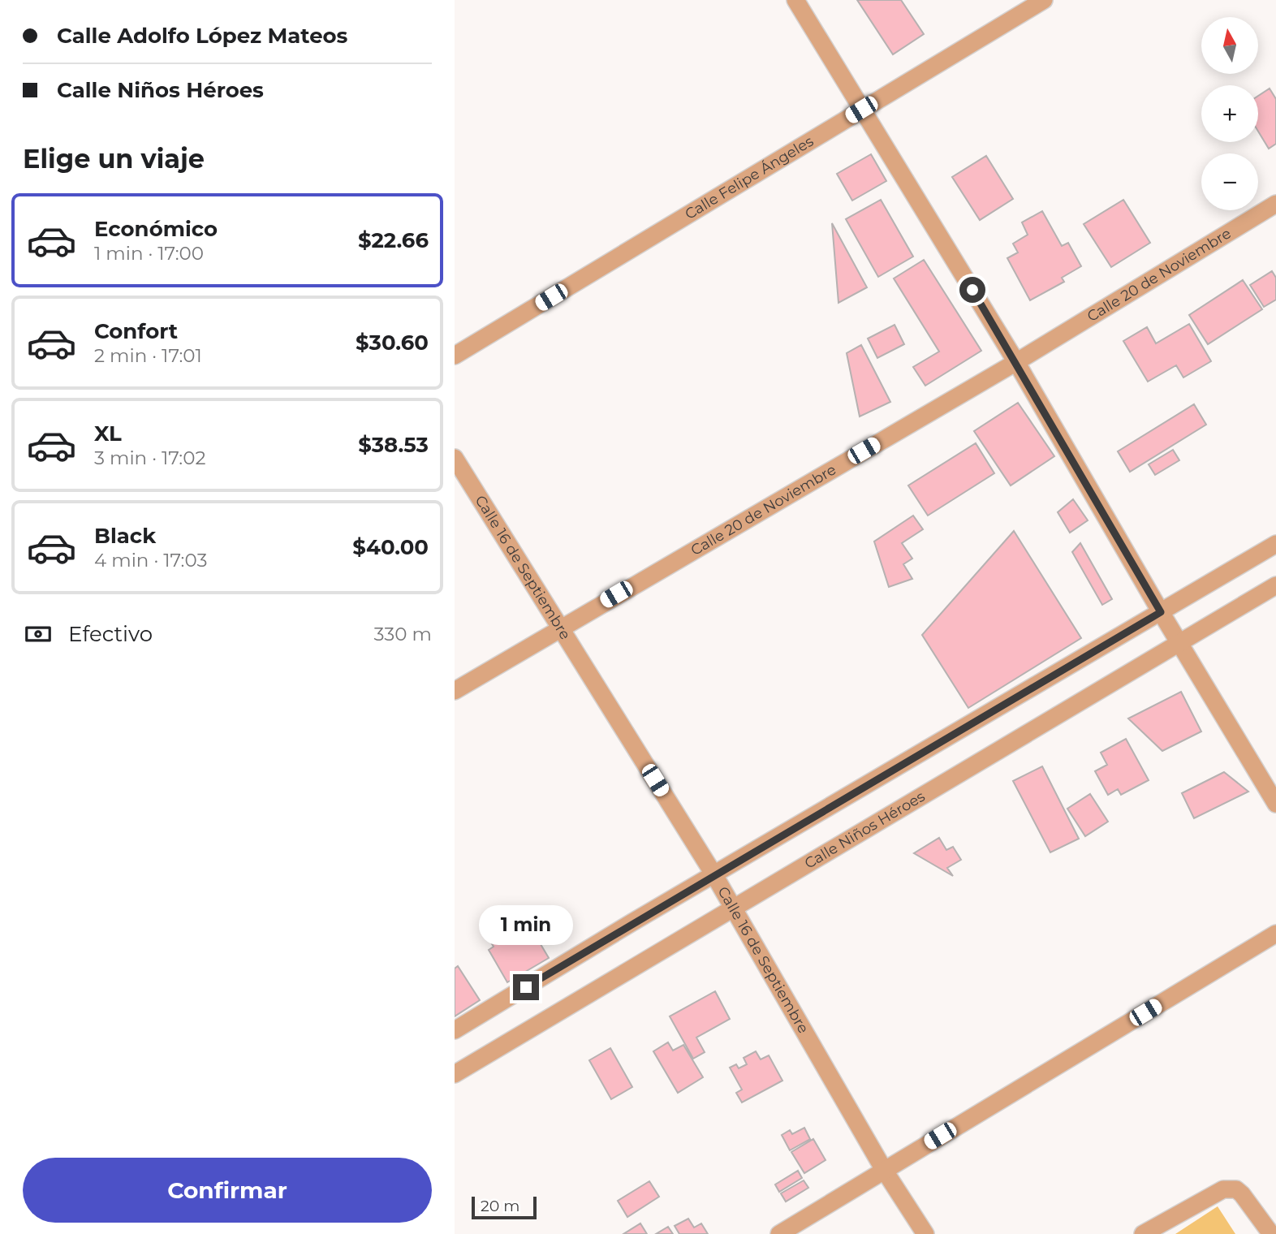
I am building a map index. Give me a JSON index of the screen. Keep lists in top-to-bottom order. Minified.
{"streets":{"street":["Calle Felipe Ángeles","Calle 20 de Noviembre","Calle 16 de Septiembre","Calle Niños Héroes"]},"crossings":[["Calle 20 de Noviembre","Calle 16 de Septiembre"],["Calle 16 de Septiembre","Calle Niños Héroes"]],"scale_bar":"20 m","north":"top","page":{"banner":["Calle Adolfo López Mateos","Calle Niños Héroes"],"map_buttons":["+","−"],"heading":"Elige un viaje","list":[{"name":"Económico","note":"1 min · 17:00","value":"$22.66"},{"name":"Confort","note":"2 min · 17:01","value":"$30.60"},{"name":"XL","note":"3 min · 17:02","value":"$38.53"},{"name":"Black","note":"4 min · 17:03","value":"$40.00"}],"pay":["Efectivo","330 m"],"bubble":"1 min","buttons":"Confirmar","scale":"20 m"}}
